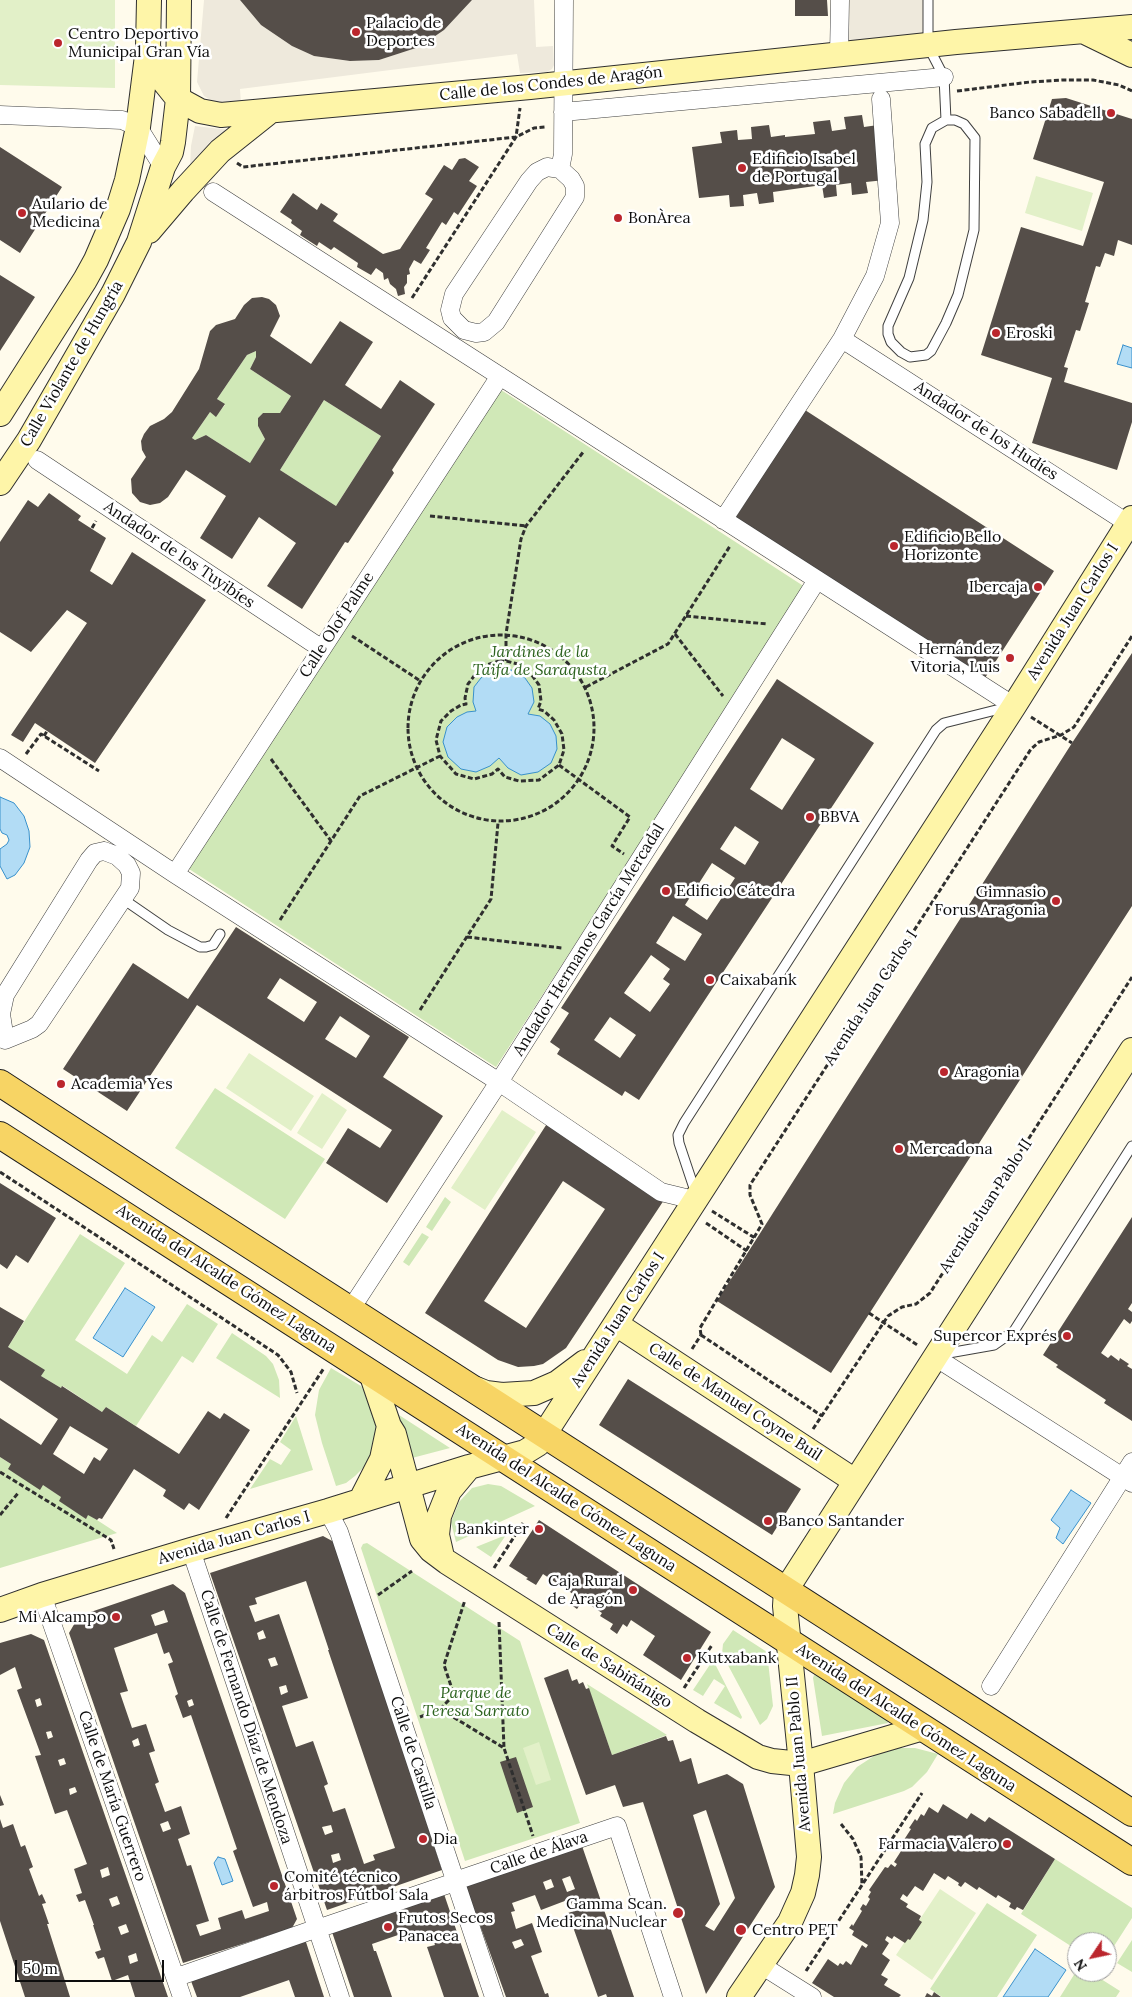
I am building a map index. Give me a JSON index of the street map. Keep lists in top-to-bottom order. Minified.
{"streets":{"main road":["Avenida del Alcalde Gómez Laguna"],"street":["Calle de los Condes de Aragón","Calle Violante de Hungría","Andador de los Hudíes","Andador de los Tuyibíes","Avenida Juan Carlos I","Calle Olof Palme","Andador Hermanos García Mercadal","Avenida Juan Pablo II","Calle de Manuel Coyne Buil","Calle de Sabiñánigo","Calle de Fernando Díaz de Mendoza","Calle de Castilla","Calle de María Guerrero","Calle de Álava"]},"crossings":[["Calle de los Condes de Aragón","Calle Violante de Hungría"],["Andador de los Hudíes","Avenida Juan Carlos I"],["Andador de los Tuyibíes","Calle Olof Palme"],["Avenida Juan Carlos I","Avenida Juan Pablo II"],["Avenida Juan Carlos I","Avenida del Alcalde Gómez Laguna"],["Avenida Juan Carlos I","Calle de Manuel Coyne Buil"],["Avenida Juan Carlos I","Calle de Sabiñánigo"],["Avenida Juan Carlos I","Calle de Fernando Díaz de Mendoza"],["Avenida Juan Carlos I","Calle de Castilla"],["Avenida Juan Carlos I","Calle de María Guerrero"],["Avenida Juan Pablo II","Avenida del Alcalde Gómez Laguna"],["Avenida Juan Pablo II","Calle de Sabiñánigo"],["Avenida del Alcalde Gómez Laguna","Calle de Sabiñánigo"]],"parks":["Jardines de la Taifa de Saraqusta","Parque de Teresa Sarrato"],"places":["Palacio de Deportes","Centro Deportivo Municipal Gran Vía","Banco Sabadell","Edificio Isabel de Portugal","Aulario de Medicina","BonÀrea","Eroski","Edificio Bello Horizonte","Ibercaja","Hernández Vitoria, Luis","BBVA","Edificio Cátedra","Gimnasio Forus Aragonia","Caixabank","Aragonia","Academia Yes","Mercadona","Supercor Exprés","Banco Santander","Bankinter","Caja Rural de Aragón","Mi Alcampo","Kutxabank","Dia","Farmacia Valero","Comité técnico árbitros Fútbol Sala","Gamma Scan. Medicina Nuclear","Frutos Secos Panacea","Centro PET"],"scale_bar":"50 m","north":"bottom left"}
